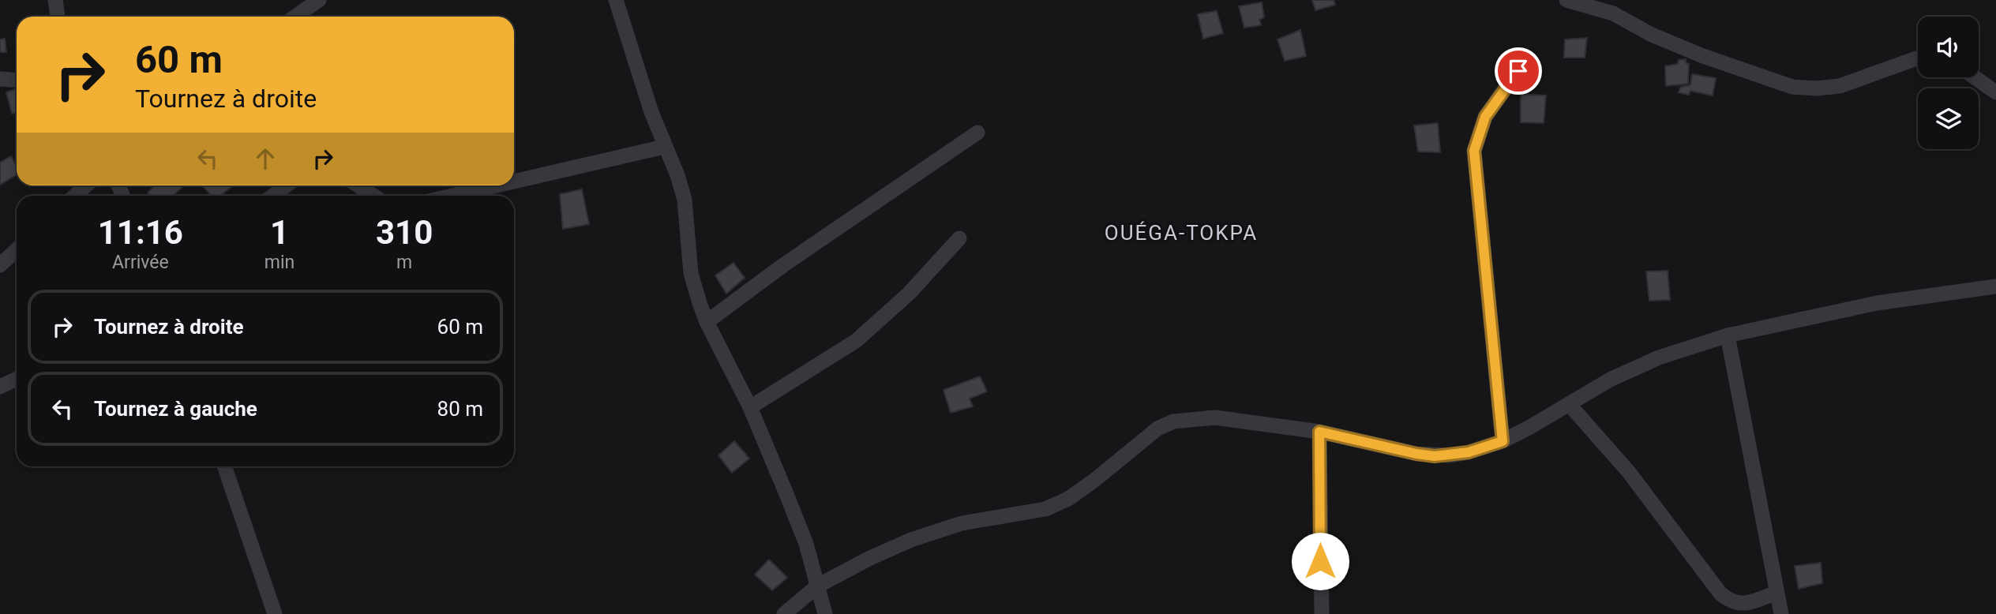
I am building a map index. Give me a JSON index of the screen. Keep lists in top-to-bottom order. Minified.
{"districts":["OUÉGA-TOKPA"],"page":{"turn":["60 m","Tournez à droite"],"eta":["11:16","Arrivée","1","min","310","m"],"list":[{"name":"Tournez à droite","value":"60 m"},{"name":"Tournez à gauche","value":"80 m"}]}}
